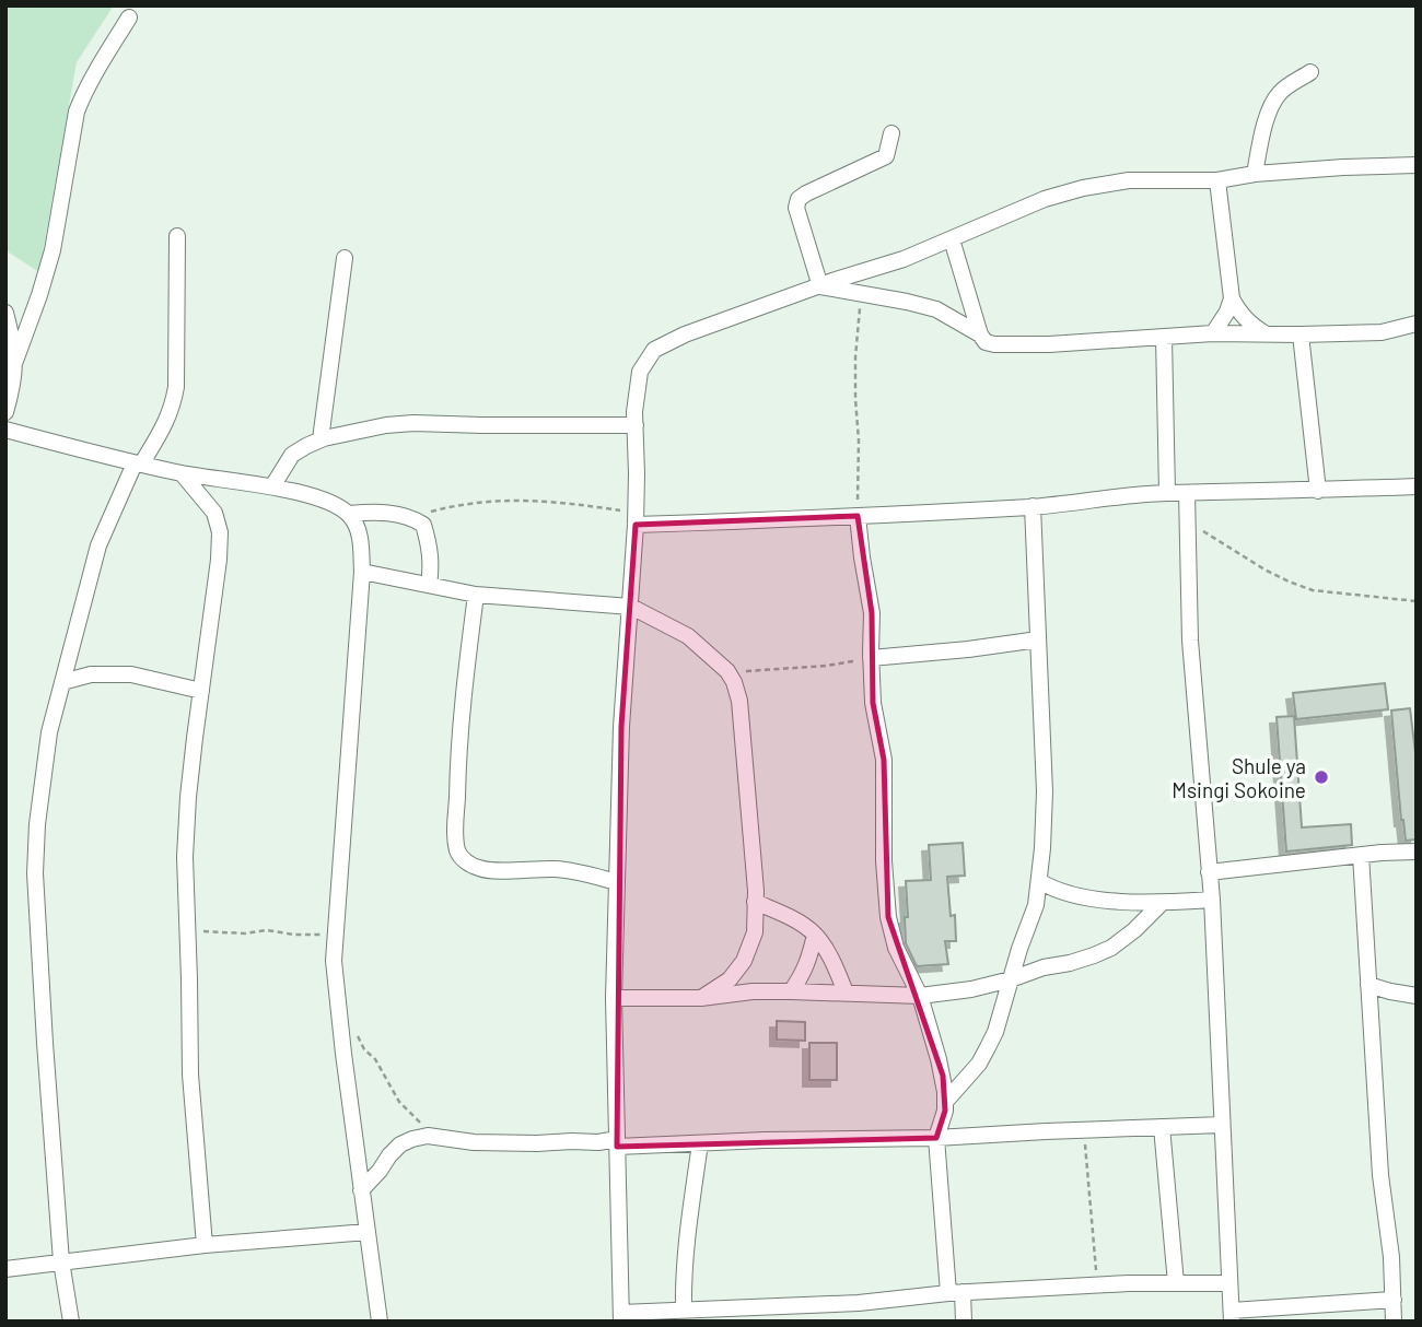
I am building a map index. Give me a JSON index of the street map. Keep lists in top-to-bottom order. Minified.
{"places":["Shule ya Msingi Sokoine"]}
